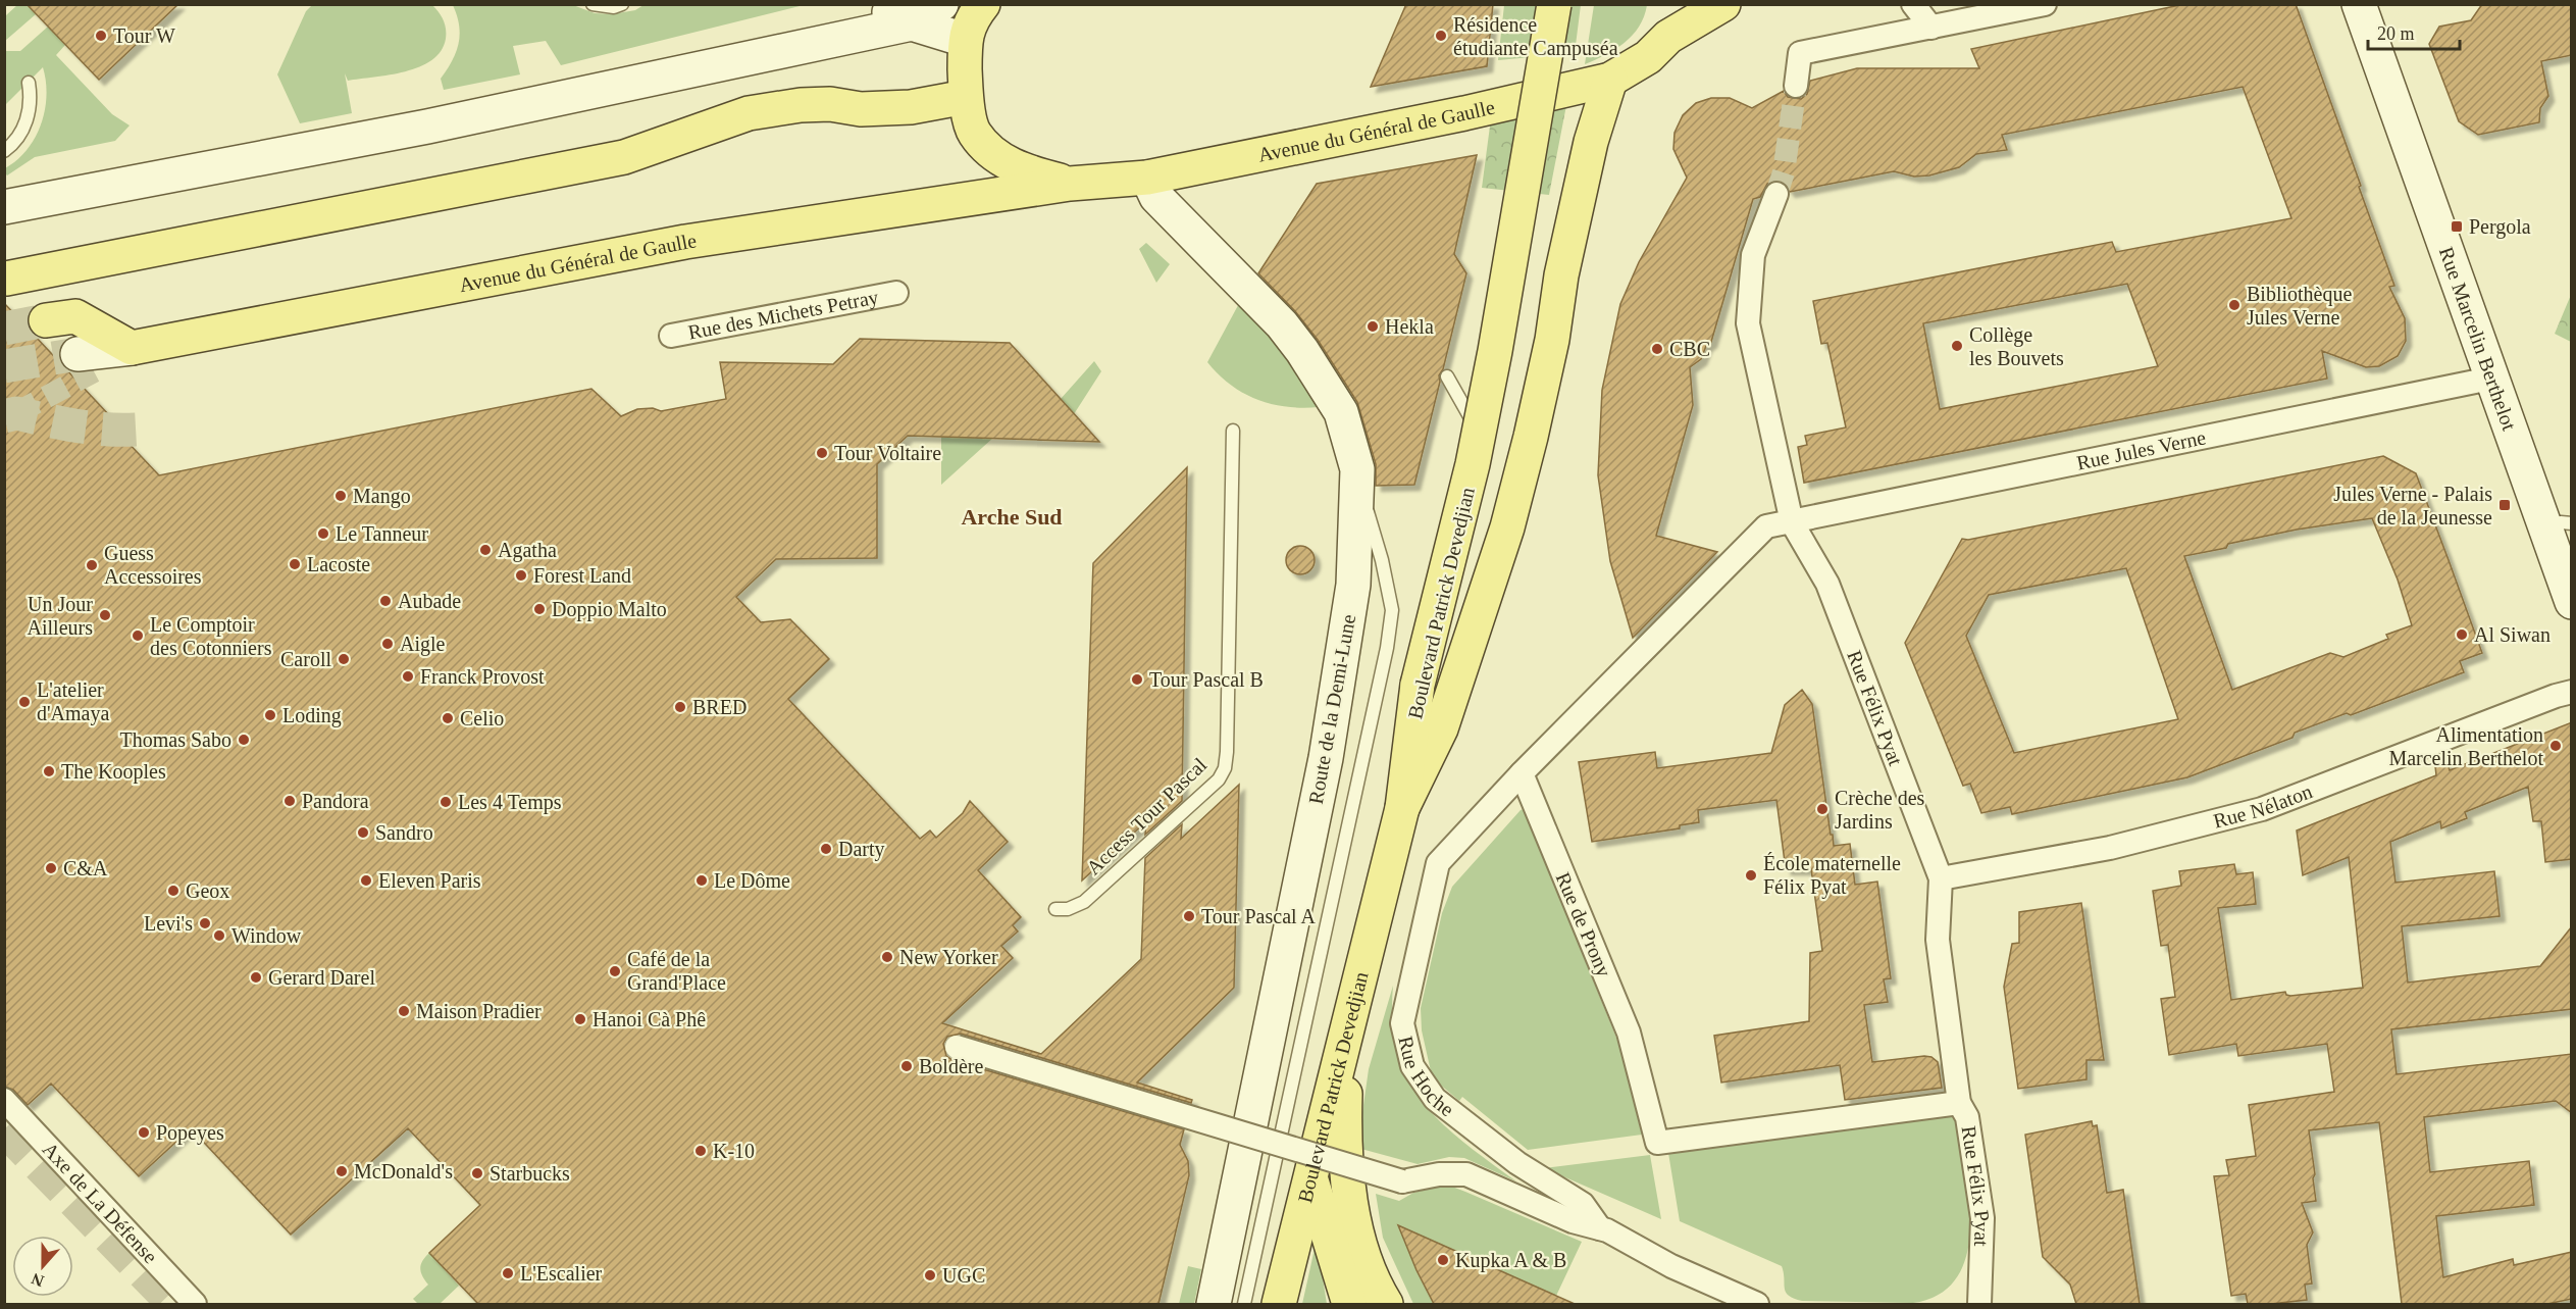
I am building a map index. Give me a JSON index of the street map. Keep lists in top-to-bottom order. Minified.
{"streets":{"main road":["Avenue du Général de Gaulle","Rue Marcelin Berthelot","Boulevard Patrick Devedjian","Route de la Demi-Lune"],"street":["Rue des Michets Petray","Rue Jules Verne","Rue Félix Pyat","Rue Nélaton","Rue de Prony","Rue Hoche","Axe de La Défense"],"lane":["Access Tour Pascal"]},"crossings":[["Avenue du Général de Gaulle","Route de la Demi-Lune"],["Rue Marcelin Berthelot","Rue Jules Verne"],["Rue Jules Verne","Rue Félix Pyat"],["Rue Félix Pyat","Rue Nélaton"],["Rue Félix Pyat","Rue de Prony"],["Rue de Prony","Rue Hoche"]],"districts":["Arche Sud"],"places":{"other":["Tour W","Résidence étudiante Campuséa","Bibliothèque Jules Verne","Hekla","Collège les Bouvets","CBC","Tour Voltaire","Mango","Le Tanneur","Agatha","Lacoste","Guess Accessoires","Forest Land","Aubade","Doppio Malto","Un Jour Ailleurs","Al Siwan","Le Comptoir des Cotonniers","Aigle","Caroll","Franck Provost","Tour Pascal B","L'atelier d'Amaya","BRED","Loding","Celio","Thomas Sabo","Alimentation Marcelin Berthelot","The Kooples","Pandora","Les 4 Temps","Crèche des Jardins","Sandro","Darty","C&A","École maternelle Félix Pyat","Eleven Paris","Le Dôme","Geox","Tour Pascal A","Levi's","Window","New Yorker","Café de la Grand'Place","Gerard Darel","Maison Pradier","Hanoi Cà Phê","Boldère","Popeyes","K-10","McDonald's","Starbucks","Kupka A & B","L'Escalier","UGC"],"transit":["Pergola","Jules Verne - Palais de la Jeunesse"]},"scale_bar":"20 m","north":"bottom"}
